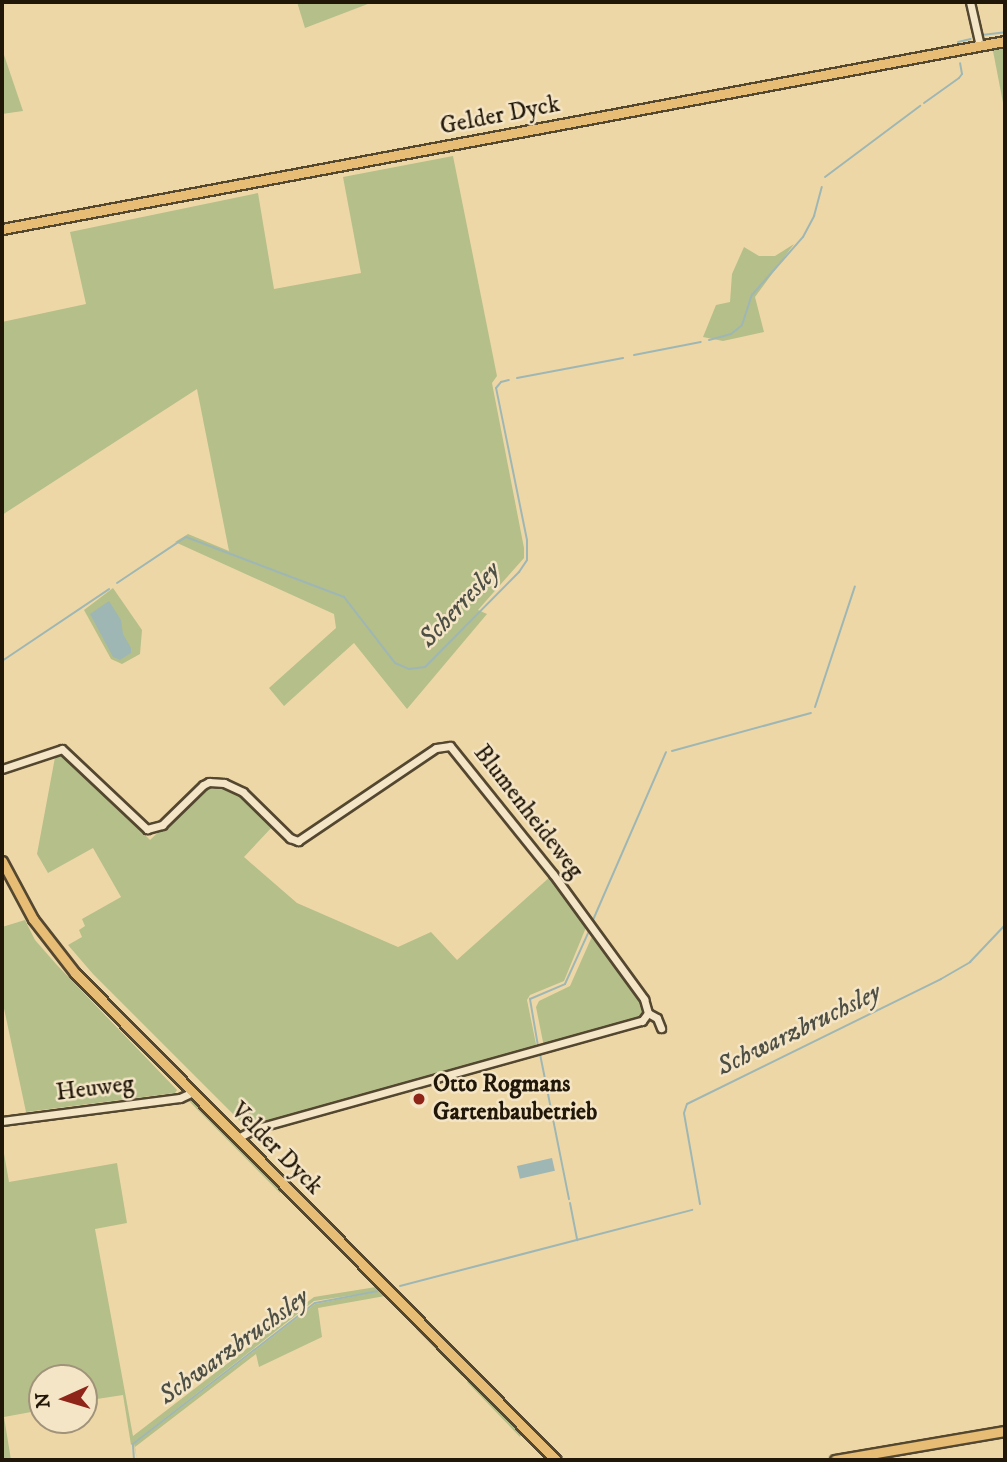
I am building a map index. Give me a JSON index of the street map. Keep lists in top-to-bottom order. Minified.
{"streets":{"main road":["Gelder Dyck","Velder Dyck"],"street":["Blumenheideweg","Heuweg"]},"crossings":[["Heuweg","Velder Dyck"]],"water":["Scherresley","Schwarzbruchsley"],"places":["Otto Rogmans Gartenbaubetrieb"],"north":"left"}
